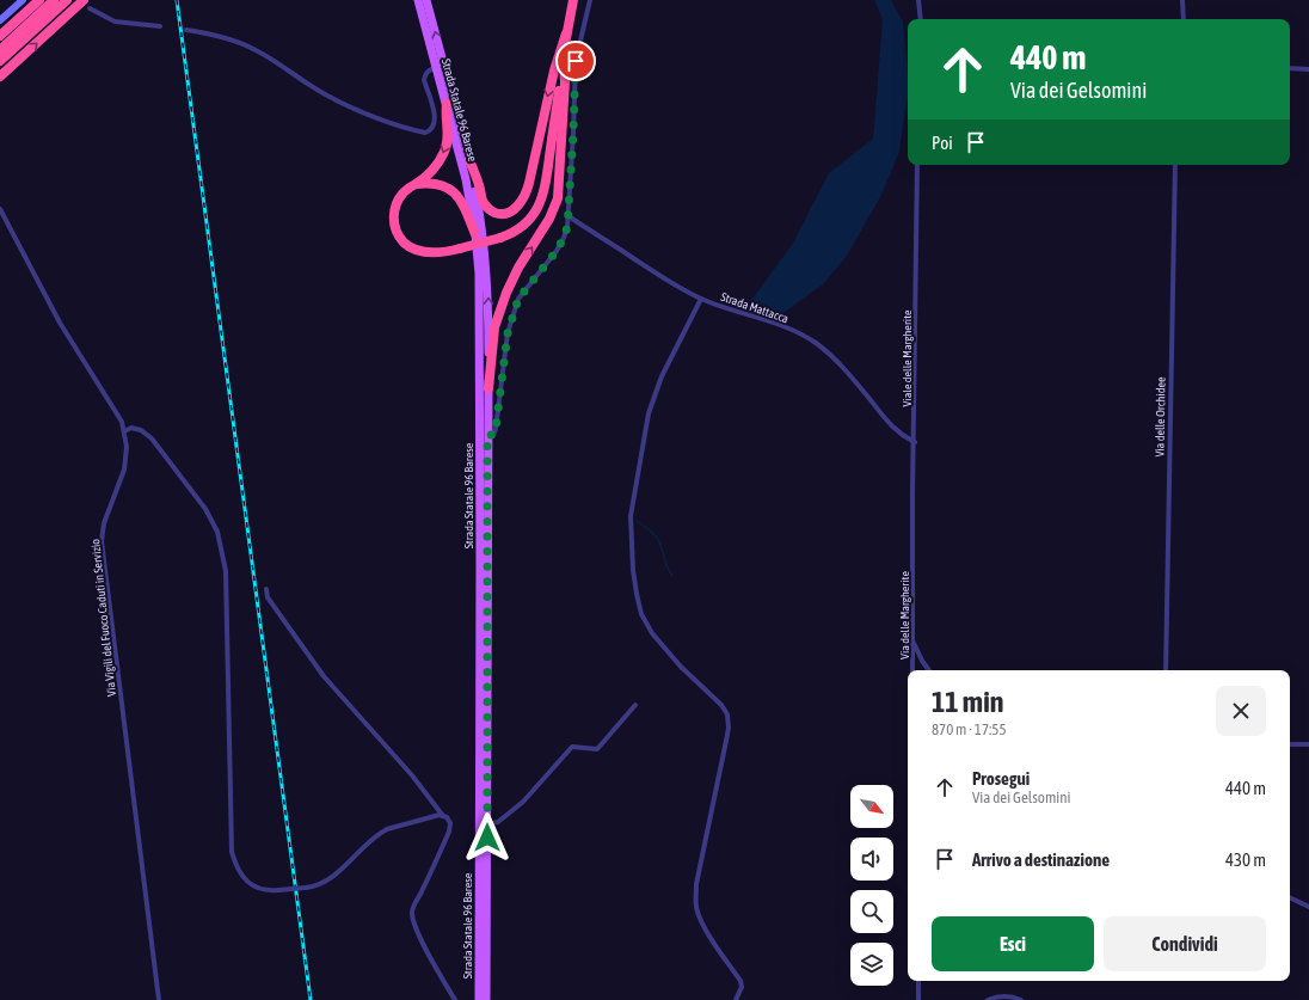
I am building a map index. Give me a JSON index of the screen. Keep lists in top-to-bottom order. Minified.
{"streets":{"main road":["Strada Statale 96 Barese"],"street":["Strada Mattacca","Viale delle Margherite","Via delle Orchidee","Via delle Margherite","Via Vigili del Fuoco Caduti in Servizio"]},"crossings":[["Strada Mattacca","Viale delle Margherite"],["Viale delle Margherite","Via delle Margherite"]],"north":"bottom right","page":{"turn":["440 m","Via dei Gelsomini"],"then":"Poi","heading":["11 min","870 m · 17:55"],"list":[{"name":"Prosegui","note":"Via dei Gelsomini","value":"440 m"},{"name":"Arrivo a destinazione","value":"430 m"}],"buttons":["Esci","Condividi"]}}
